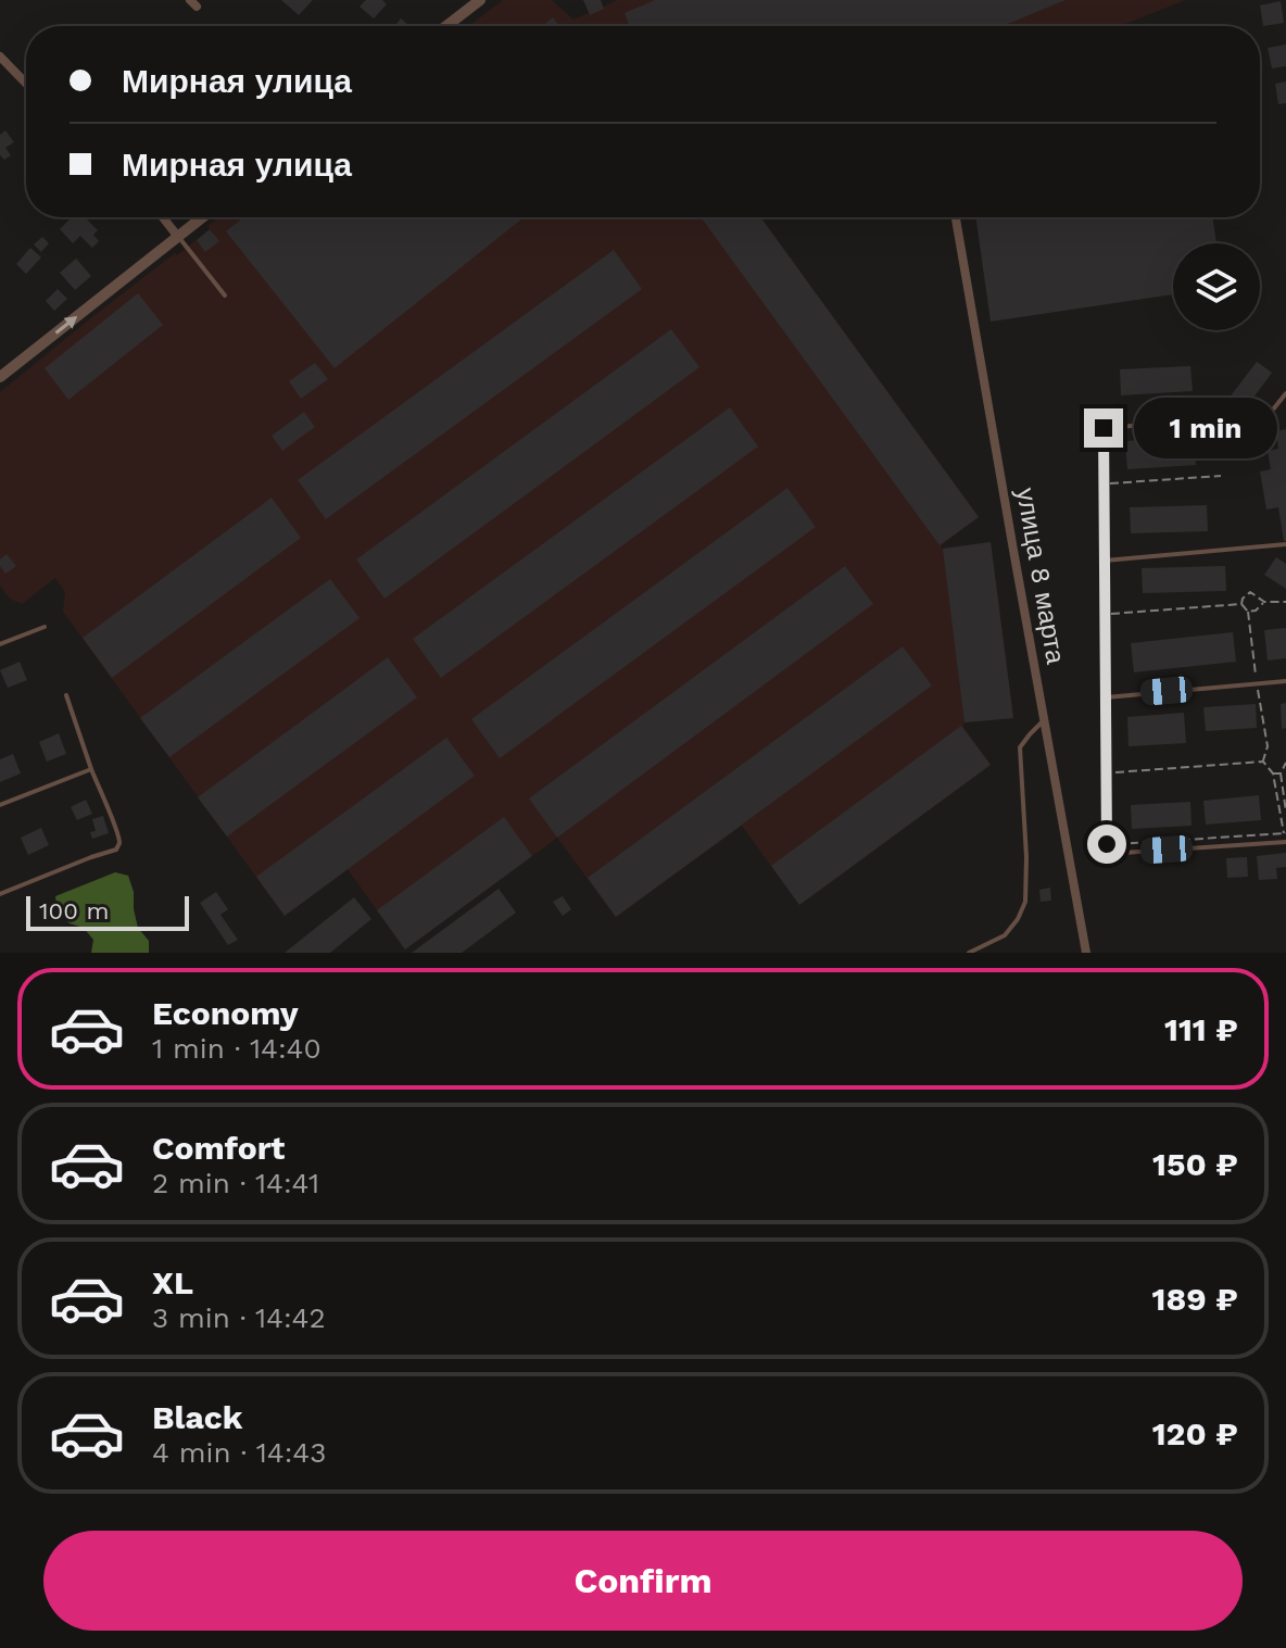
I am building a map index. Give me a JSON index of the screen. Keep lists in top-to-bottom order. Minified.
{"streets":{"street":["улица 8 марта"]},"scale_bar":"100 m","page":{"banner":["Мирная улица","Мирная улица"],"bubble":"1 min","scale":"100 m","list":[{"name":"Economy","note":"1 min · 14:40","value":"111 ₽"},{"name":"Comfort","note":"2 min · 14:41","value":"150 ₽"},{"name":"XL","note":"3 min · 14:42","value":"189 ₽"},{"name":"Black","note":"4 min · 14:43","value":"120 ₽"}],"buttons":"Confirm"}}
